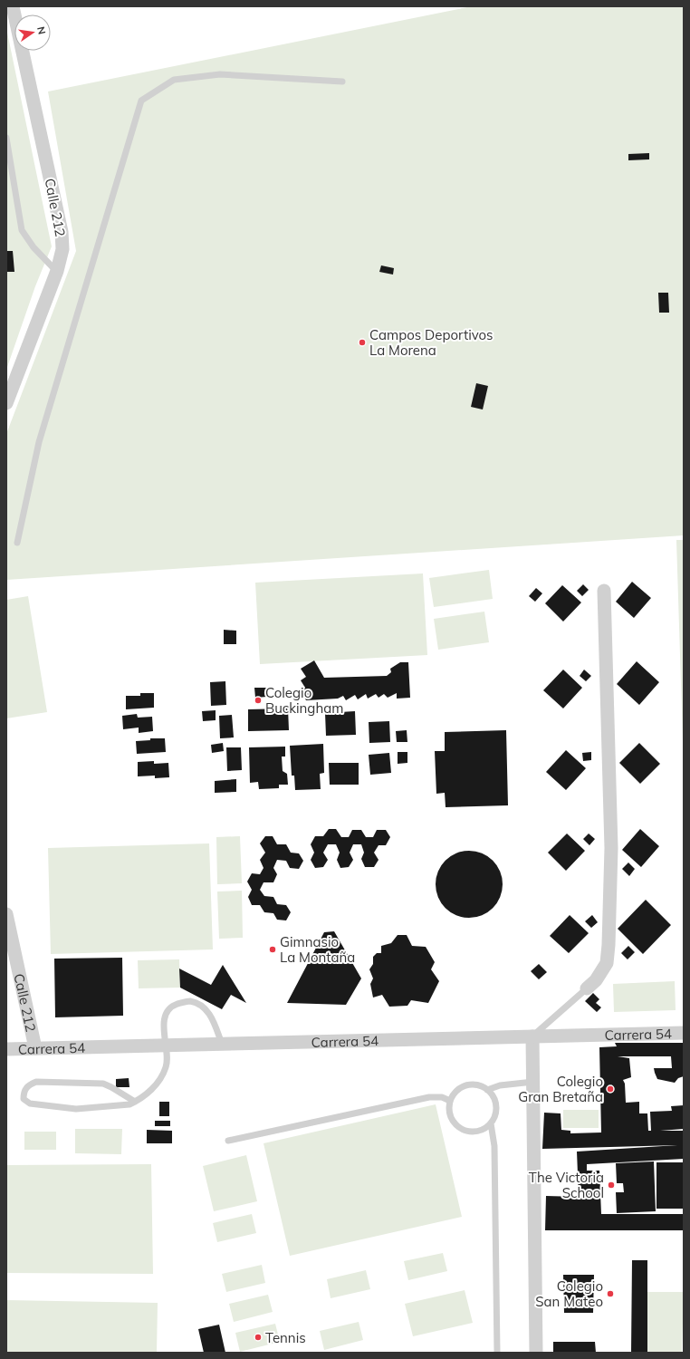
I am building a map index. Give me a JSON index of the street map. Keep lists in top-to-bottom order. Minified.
{"streets":{"street":["Calle 212","Carrera 54"]},"crossings":[["Calle 212","Carrera 54"]],"places":["Campos Deportivos La Morena","Colegio Buckingham","Gimnasio La Montaña","Colegio Gran Bretaña","The Victoria School","Colegio San Mateo","Tennis"],"north":"right"}
